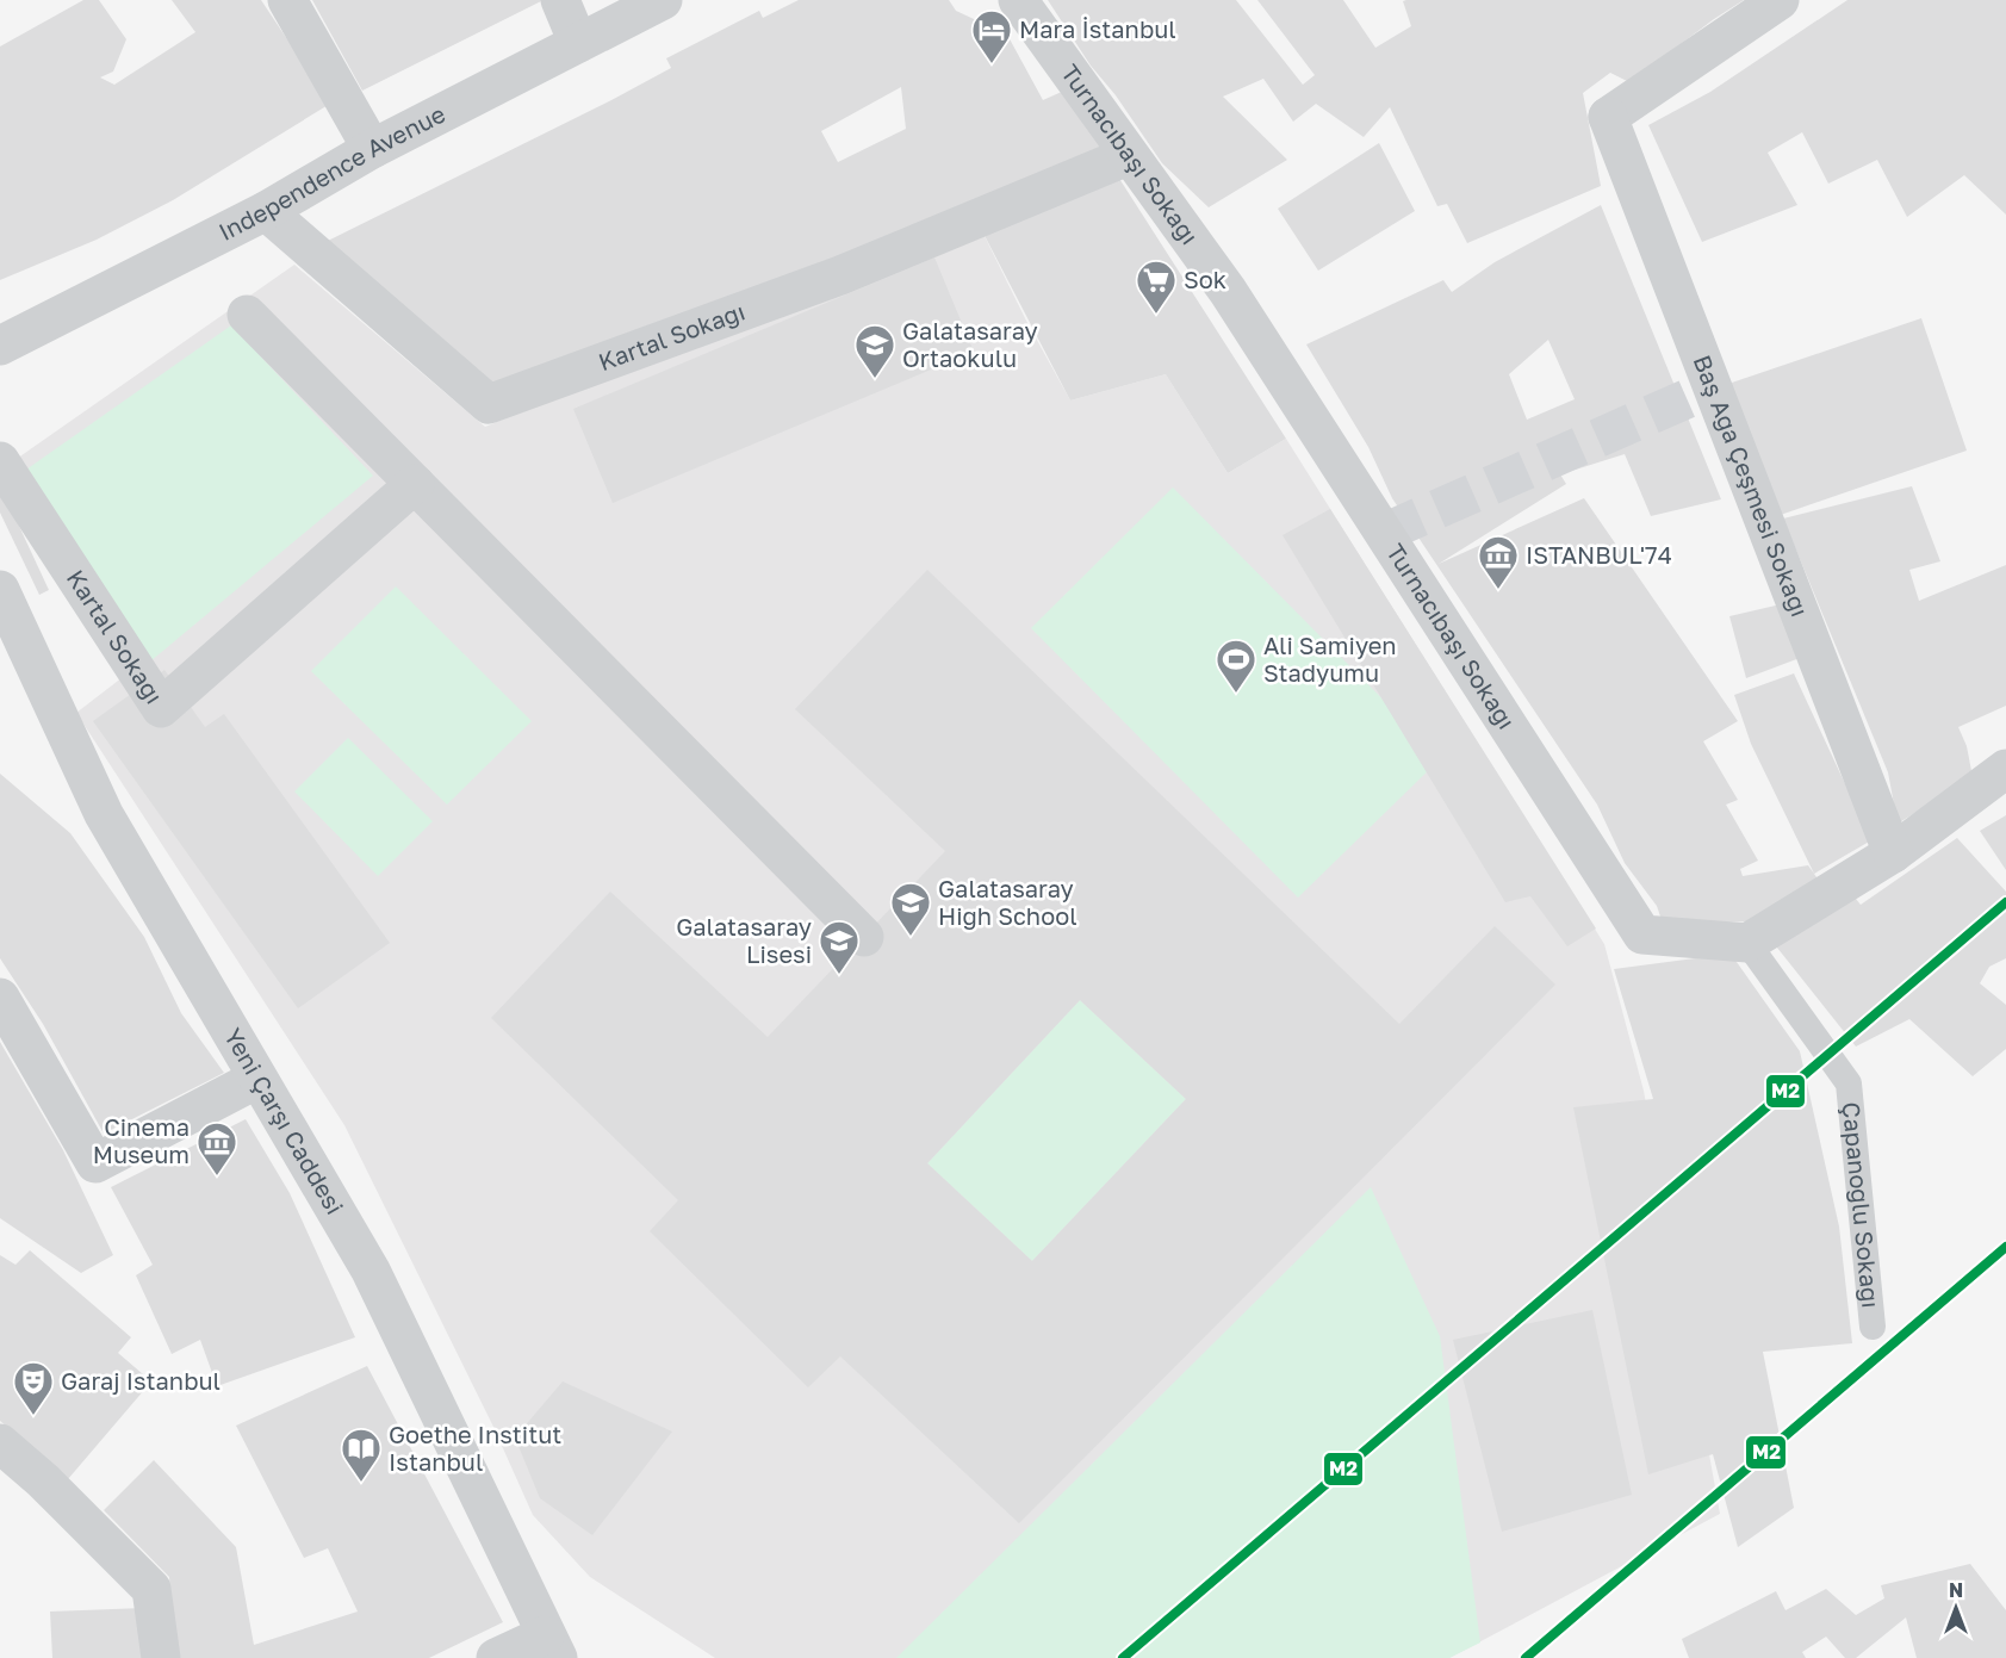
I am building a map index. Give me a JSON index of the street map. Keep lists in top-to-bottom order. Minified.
{"streets":{"street":["Turnacıbaşı Sokağı","Independence Avenue","Kartal Sokağı","Baş Ağa Çeşmesi Sokağı","Yeni Çarşı Caddesi"],"lane":["Çapanoğlu Sokağı"]},"crossings":[["Turnacıbaşı Sokağı","Kartal Sokağı"],["Turnacıbaşı Sokağı","Çapanoğlu Sokağı"],["Independence Avenue","Kartal Sokağı"]],"places":{"hotel":["Mara İstanbul"],"supermarket":["Sok"],"school or university":["Galatasaray Ortaokulu","Galatasaray High School","Galatasaray Lisesi"],"museum":["ISTANBUL'74","Cinema Museum"],"sports":["Ali Samiyen Stadyumu"],"theatre":["Garaj Istanbul"],"library":["Goethe Institut Istanbul"]},"lines":["transit line M2"],"north":"top"}
